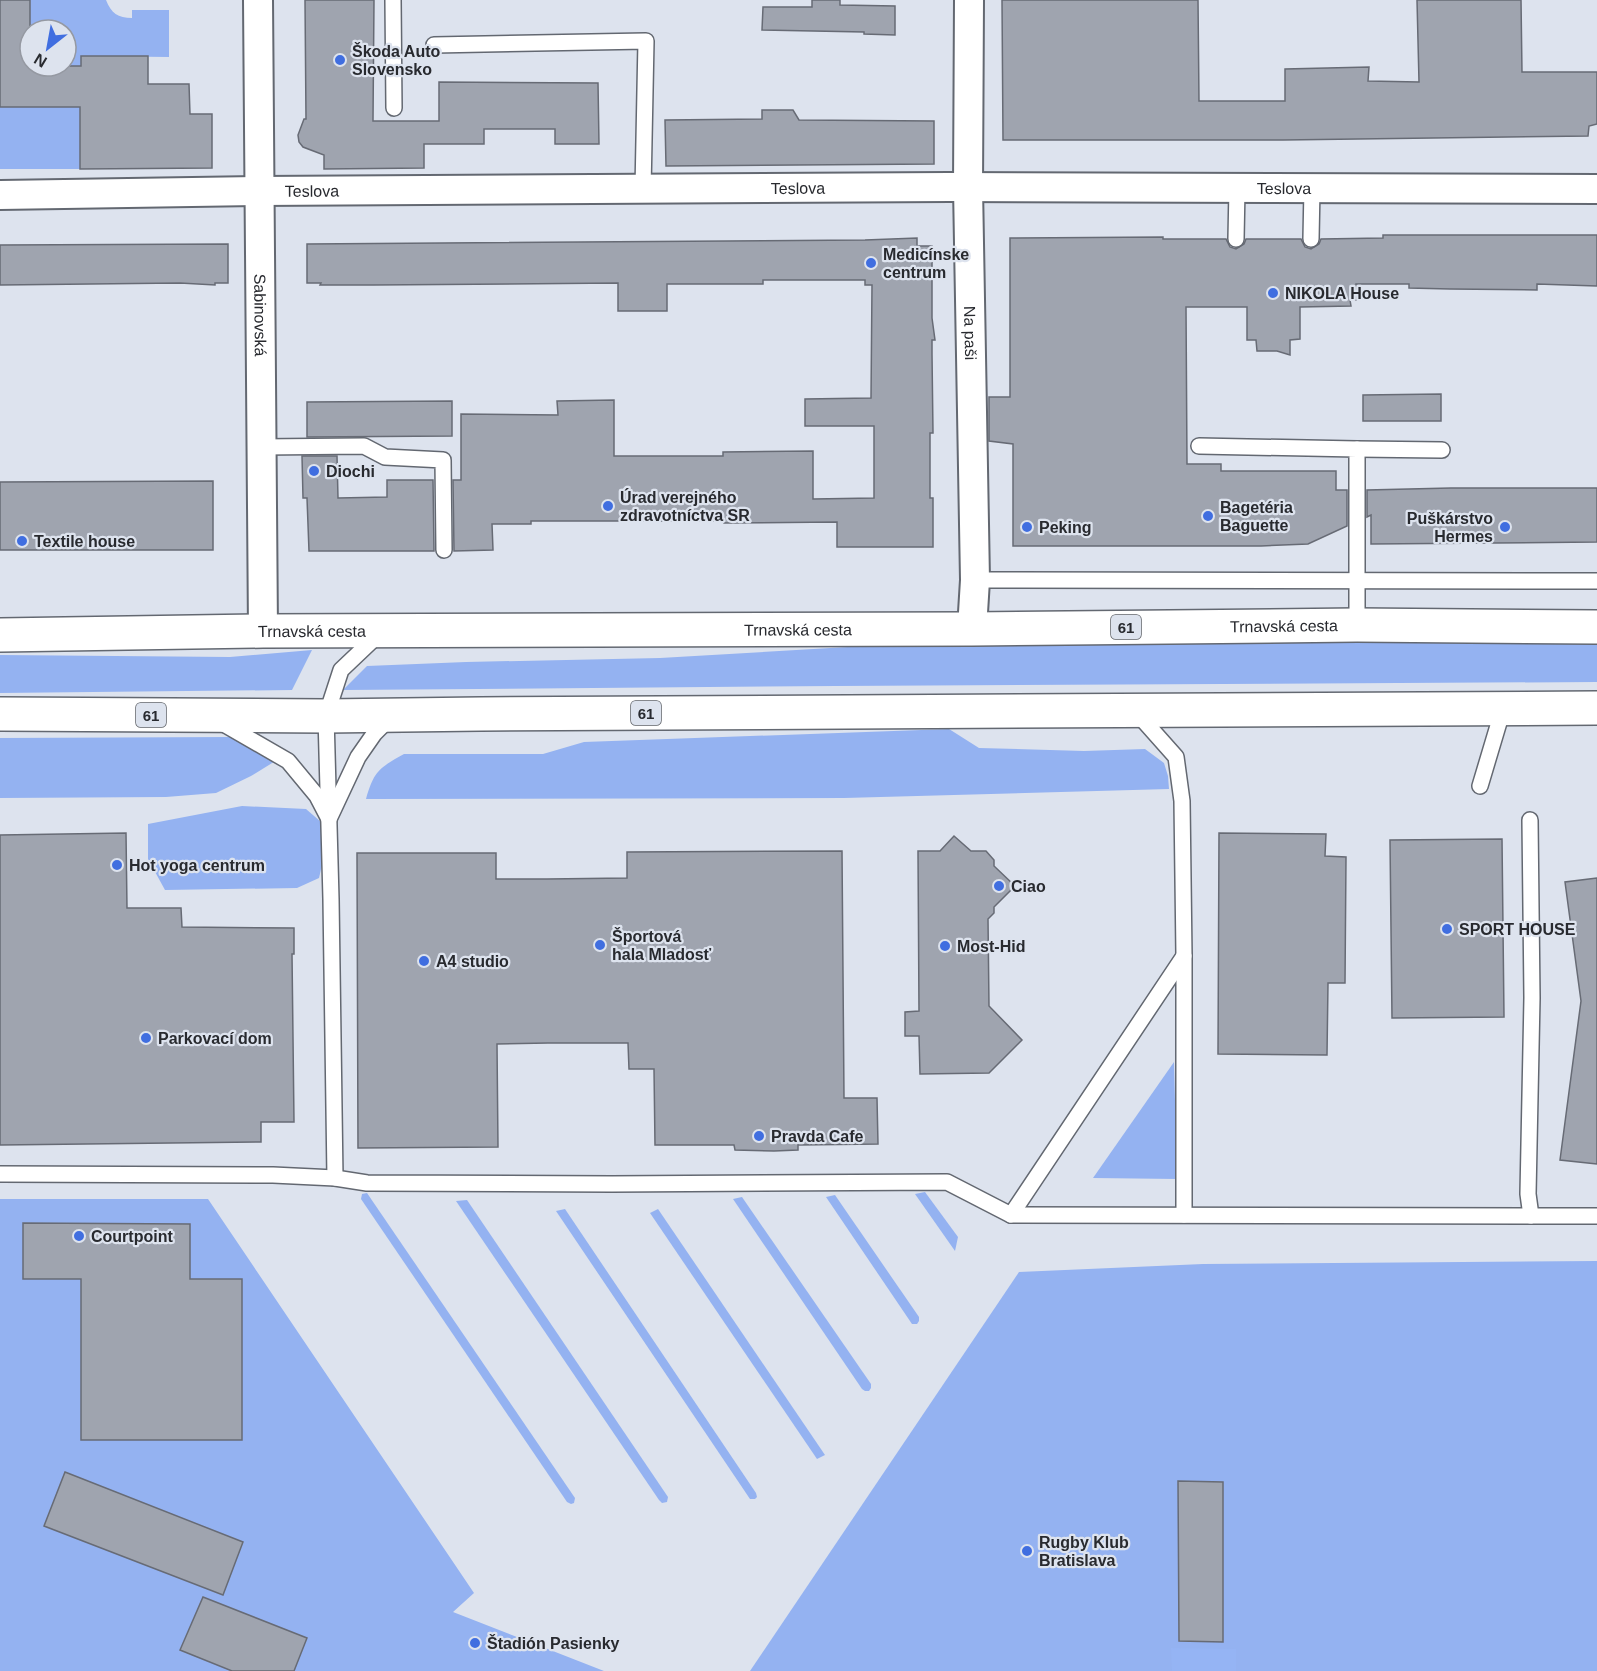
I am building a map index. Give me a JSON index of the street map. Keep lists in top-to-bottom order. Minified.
{"streets":{"main road":["Trnavská cesta","61"],"street":["Teslova","Sabinovská","Na paši"]},"crossings":[["Teslova","Sabinovská"],["Teslova","Na paši"],["Sabinovská","Trnavská cesta"],["Na paši","Trnavská cesta"]],"places":["Škoda Auto Slovensko","Medicínske centrum","NIKOLA House","Diochi","Úrad verejného zdravotníctva SR","Bagetéria Baguette","Peking","Puškárstvo Hermes","Textile house","Hot yoga centrum","Ciao","SPORT HOUSE","Športová hala Mladosť","Most-Hid","A4 studio","Parkovací dom","Pravda Cafe","Courtpoint","Rugby Klub Bratislava","Štadión Pasienky"],"north":"bottom left"}
